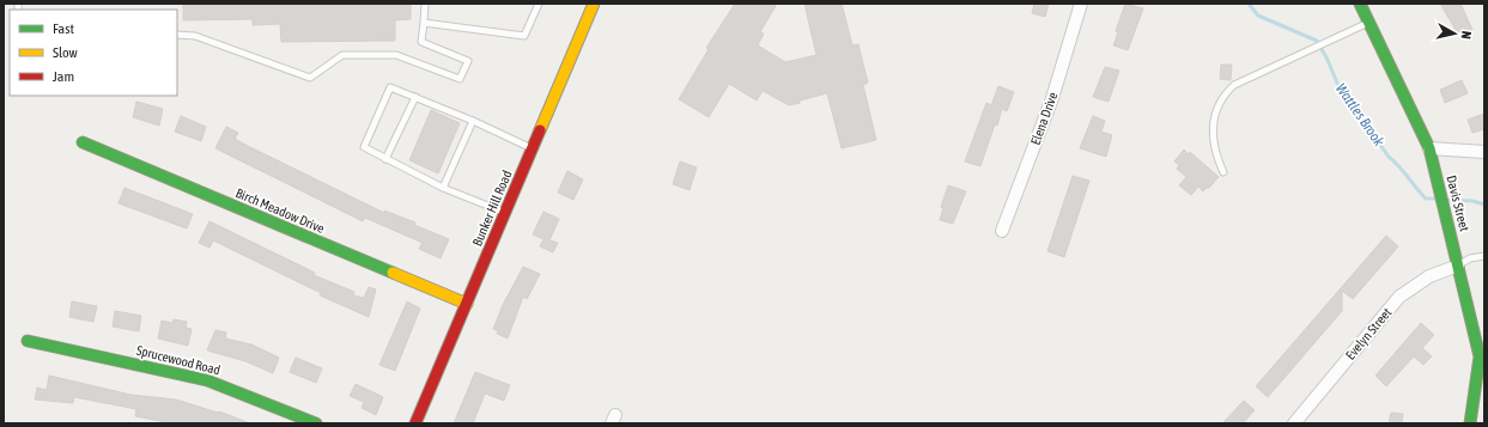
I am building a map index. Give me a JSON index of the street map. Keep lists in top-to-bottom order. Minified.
{"streets":{"main road":["Davis Street","Bunker Hill Road","Birch Meadow Drive","Sprucewood Road"],"street":["Elena Drive","Evelyn Street"]},"crossings":[["Davis Street","Evelyn Street"],["Bunker Hill Road","Birch Meadow Drive"]],"water":["Wattles Brook"],"legend":["Fast","Slow","Jam"],"north":"right"}
